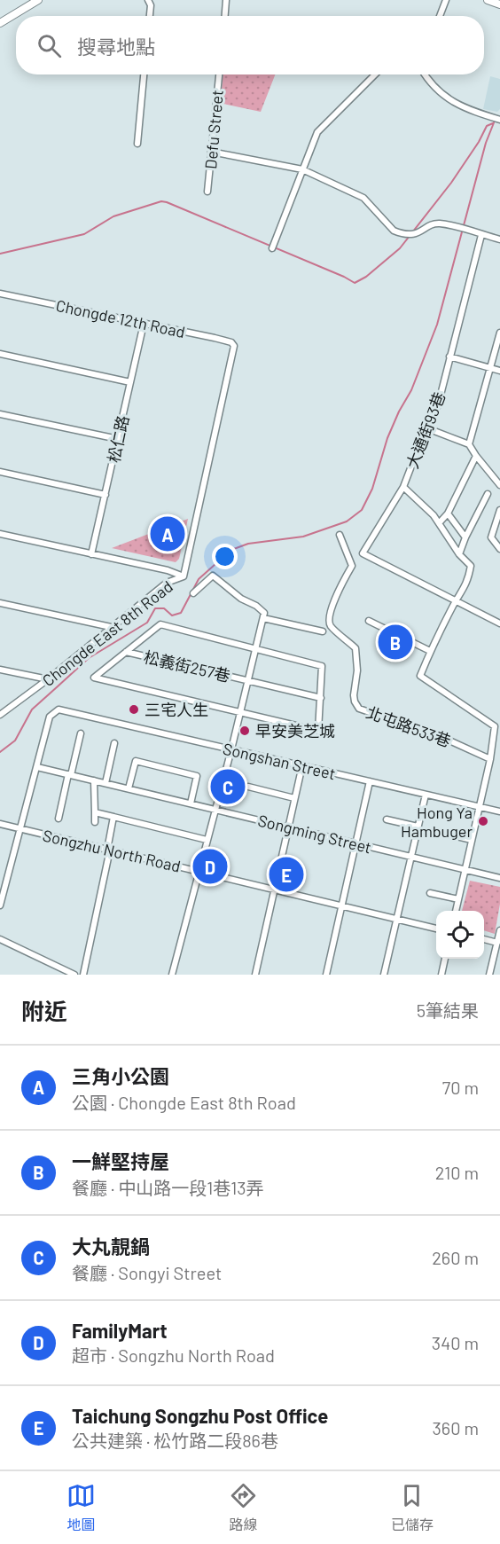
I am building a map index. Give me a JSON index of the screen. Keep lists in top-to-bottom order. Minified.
{"streets":{"street":["Defu Street","Chongde 12th Road","大通街93巷","松仁路","Chongde East 8th Road","松義街257巷","北屯路533巷","Songshan Street","Songming Street","Songzhu North Road"]},"crossings":[["Chongde 12th Road","松仁路"],["Chongde 12th Road","Chongde East 8th Road"],["Songshan Street","Songming Street"]],"places":["三宅人生","早安美芝城","Hong Ya Hambuger"],"page":{"search":"搜尋地點","pins":["A","B","C","D","E"],"heading":["附近","5筆結果"],"list":[{"mark":"A","name":"三角小公園","note":"公園 · Chongde East 8th Road","value":"70 m"},{"mark":"B","name":"一鮮堅持屋","note":"餐廳 · 中山路一段1巷13弄","value":"210 m"},{"mark":"C","name":"大丸靚鍋","note":"餐廳 · Songyi Street","value":"260 m"},{"mark":"D","name":"FamilyMart","note":"超市 · Songzhu North Road","value":"340 m"},{"mark":"E","name":"Taichung Songzhu Post Office","note":"公共建築 · 松竹路二段86巷","value":"360 m"}],"nav":["地圖","路線","已儲存"]}}
